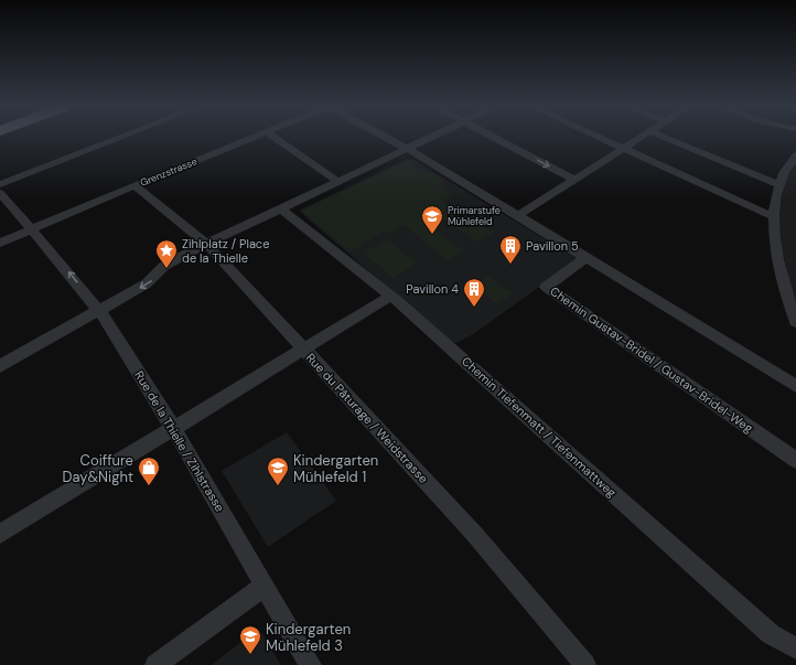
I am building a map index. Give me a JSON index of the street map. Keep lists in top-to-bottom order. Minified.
{"streets":{"street":["Grenzstrasse","Chemin Gustav-Bridel / Gustav-Bridel-Weg","Rue du Pâturage / Weidstrasse","Chemin Tiefenmatt / Tiefenmattweg","Rue de la Thielle / Zihlstrasse"]},"crossings":[["Grenzstrasse","Rue du Pâturage / Weidstrasse"],["Grenzstrasse","Rue de la Thielle / Zihlstrasse"]],"places":{"school or university":["Primarstufe Mühlefeld","Kindergarten Mühlefeld 1","Kindergarten Mühlefeld 3"],"building":["Pavillon 5","Pavillon 4"],"place":["Zihlplatz / Place de la Thielle"],"shop":["Coiffure Day&Night"]}}
